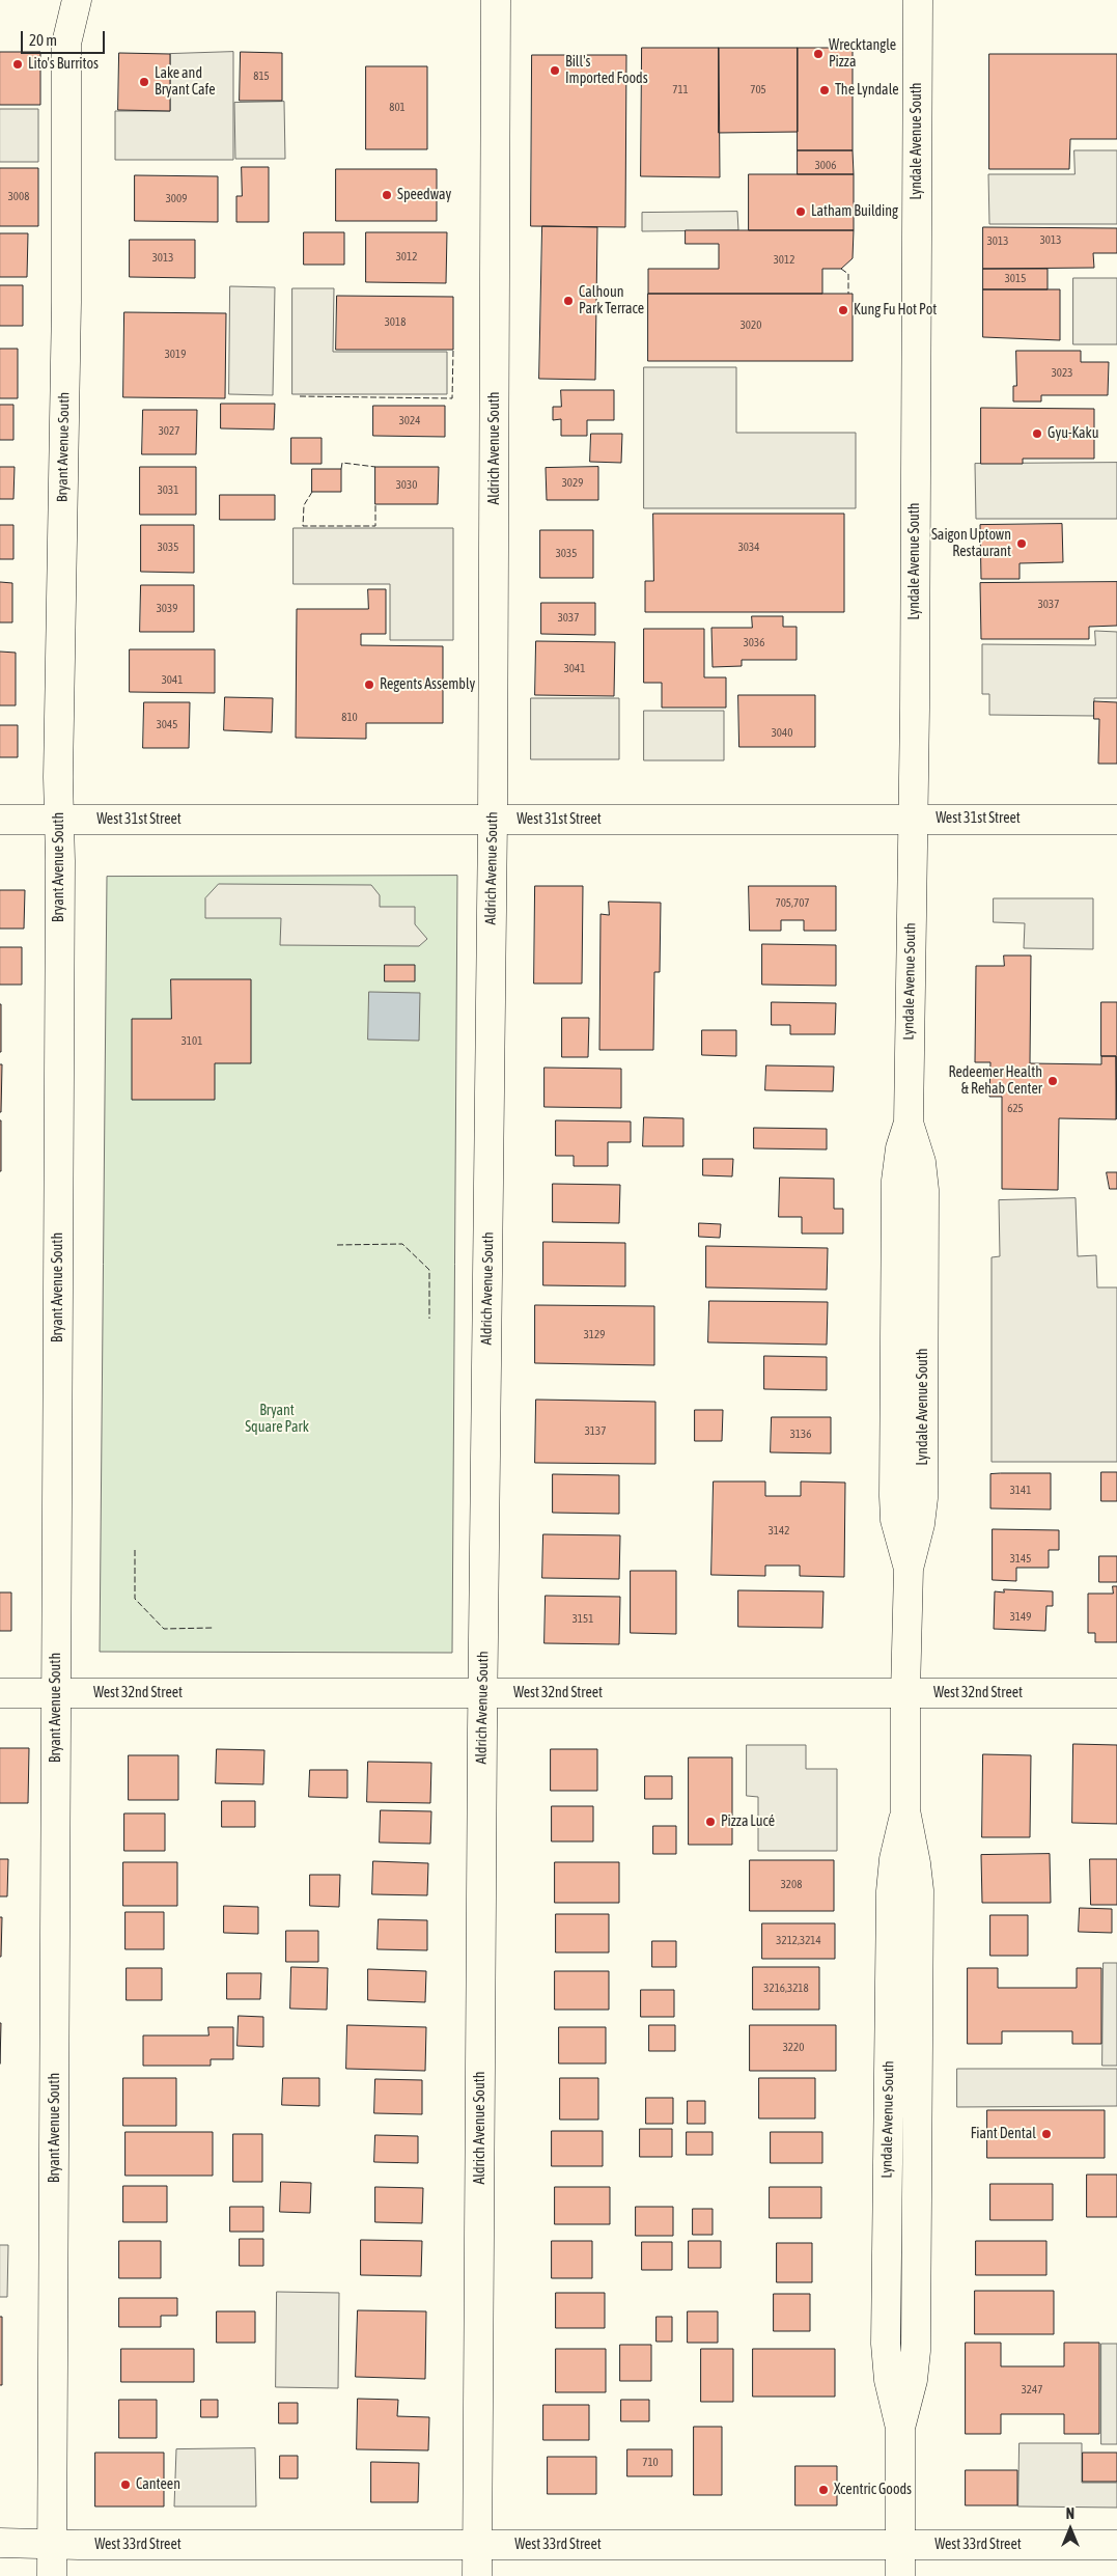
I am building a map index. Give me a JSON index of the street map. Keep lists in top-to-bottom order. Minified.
{"streets":{"street":["Lyndale Avenue South","Bryant Avenue South","Aldrich Avenue South","West 31st Street","West 32nd Street","West 33rd Street"]},"crossings":[["Lyndale Avenue South","West 31st Street"],["Lyndale Avenue South","West 32nd Street"],["Lyndale Avenue South","West 33rd Street"],["Bryant Avenue South","West 31st Street"],["Bryant Avenue South","West 32nd Street"],["Bryant Avenue South","West 33rd Street"],["Aldrich Avenue South","West 31st Street"],["Aldrich Avenue South","West 32nd Street"],["Aldrich Avenue South","West 33rd Street"]],"parks":["Bryant Square Park"],"places":["Wrecktangle Pizza","Lito's Burritos","Bill's Imported Foods","Lake and Bryant Cafe","The Lyndale","Speedway","Latham Building","Calhoun Park Terrace","Kung Fu Hot Pot","Gyu-Kaku","Saigon Uptown Restaurant","Regents Assembly","Redeemer Health & Rehab Center","Pizza Lucé","Fiant Dental","Canteen","Xcentric Goods"],"house_numbers":["815","711","705","801","3006","3008","3009","3013","3013","3012","3013","3012","3015","3018","3020","3019","3023","3024","3027","3029","3030","3031","3035","3034","3035","3037","3039","3037","3036","3041","3041","810","3045","3040","705,707","3101","625","3129","3137","3136","3141","3142","3145","3149","3151","3208","3212,3214","3216,3218","3220","3247","710"],"scale_bar":"20 m","north":"top"}
